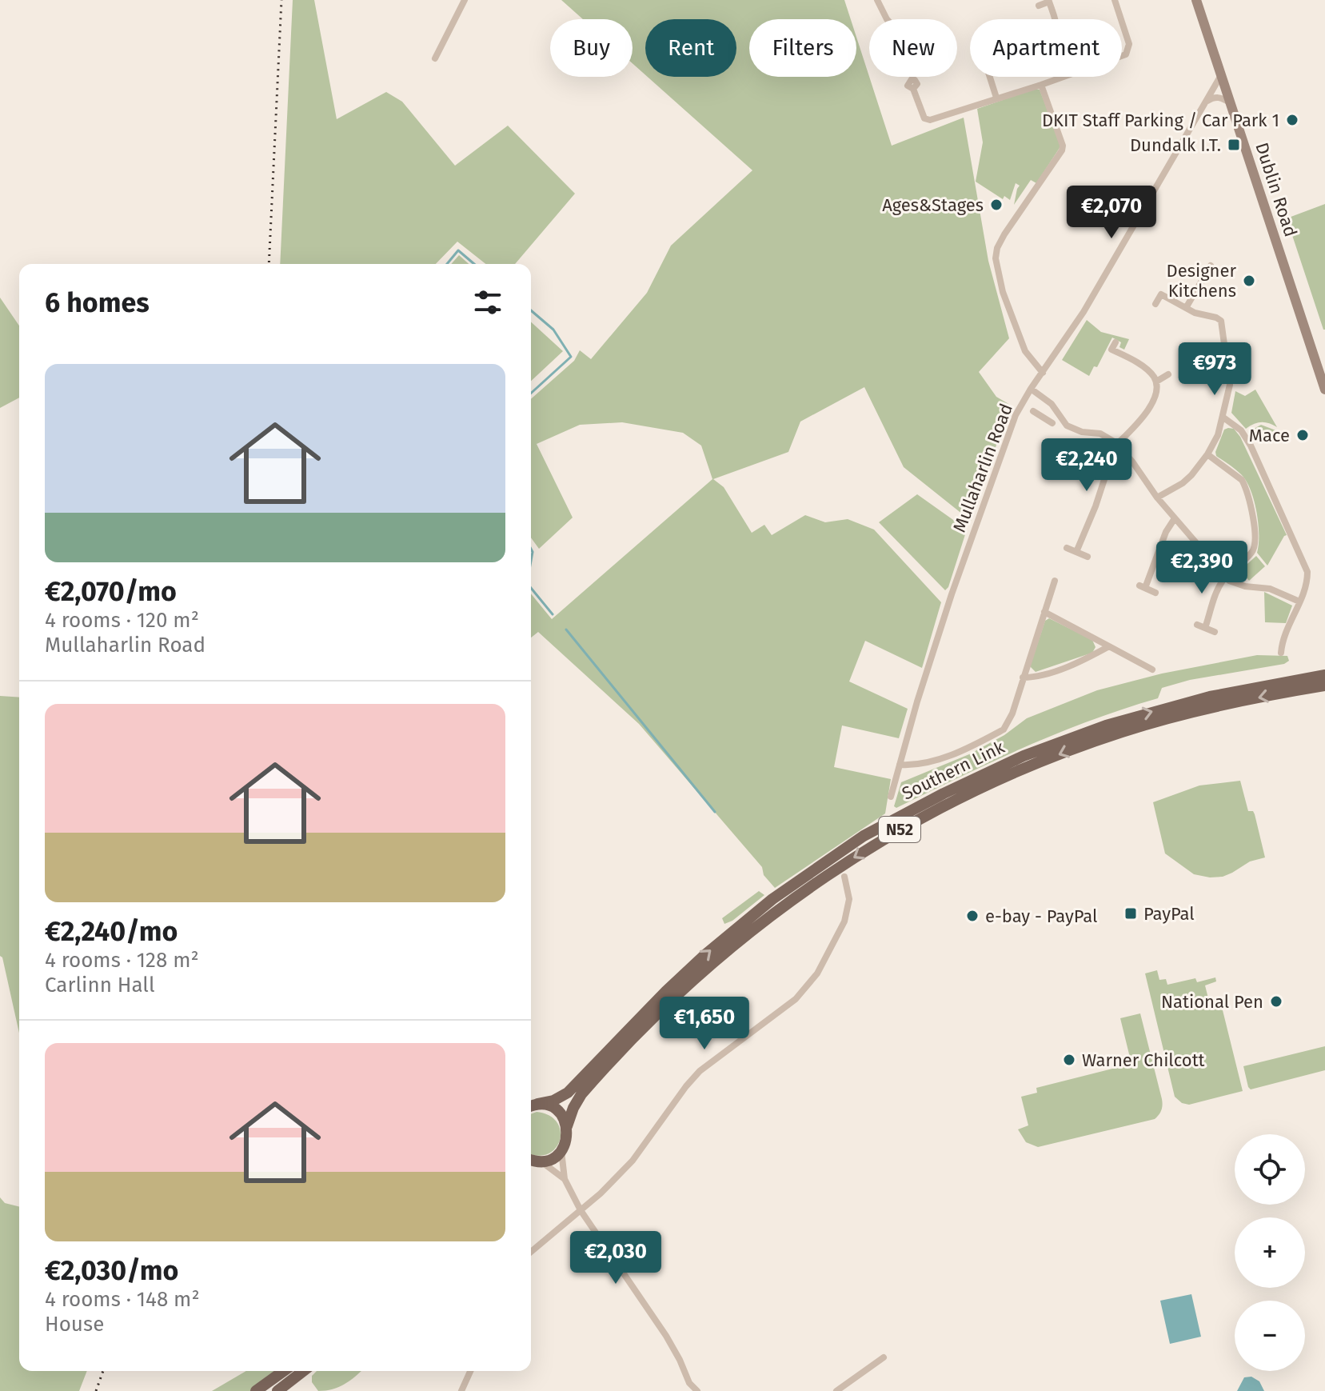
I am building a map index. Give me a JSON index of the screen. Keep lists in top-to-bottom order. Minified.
{"streets":{"main road":["Dublin Road","Southern Link","N52"],"street":["Mullaharlin Road"]},"crossings":[["Dublin Road","Mullaharlin Road"],["Southern Link","N52"]],"places":{"other":["DKIT Staff Parking / Car Park 1","Ages&Stages","Designer Kitchens","Mace","e-bay - PayPal","National Pen","Warner Chilcott"],"transit":["Dundalk I.T.","PayPal"]},"page":{"chip":["Buy","Rent","Filters","New","Apartment"],"price":["€2,070","€973","€2,240","€2,390","€1,650","€2,030"],"heading":"6 homes","list":[{"name":"€2,070/mo","note":"4 rooms · 120 m² · Mullaharlin Road"},{"name":"€2,240/mo","note":"4 rooms · 128 m² · Carlinn Hall"},{"name":"€2,030/mo","note":"4 rooms · 148 m² · House"}],"map_buttons":["+","−"]}}
